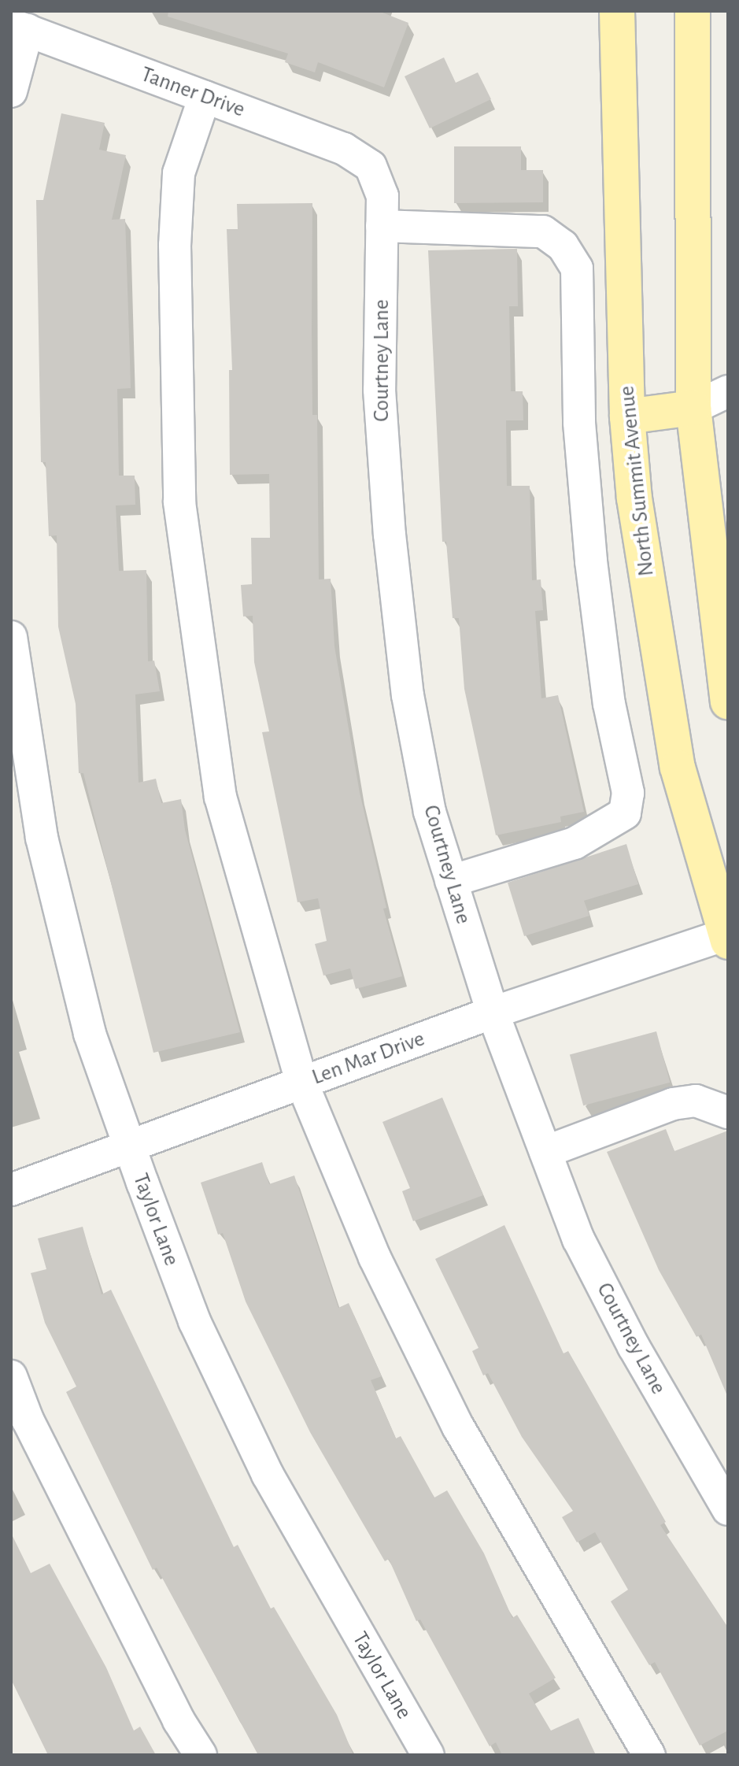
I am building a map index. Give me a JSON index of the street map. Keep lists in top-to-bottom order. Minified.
{"streets":{"main road":["North Summit Avenue"],"street":["Tanner Drive","Courtney Lane","Len Mar Drive","Taylor Lane"]},"crossings":[["Tanner Drive","Courtney Lane"],["Courtney Lane","Len Mar Drive"],["North Summit Avenue","Len Mar Drive"],["Len Mar Drive","Taylor Lane"]]}
